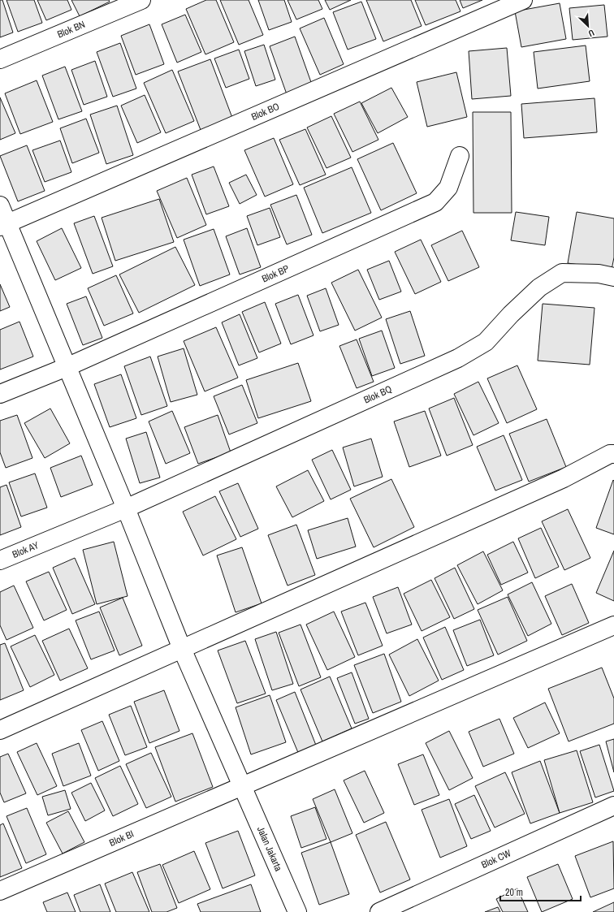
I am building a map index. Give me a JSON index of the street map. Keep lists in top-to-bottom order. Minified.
{"streets":{"street":["Blok BN","Blok BO","Blok BP","Blok BQ","Blok AY","Blok BI","Jalan Jakarta","Blok CW"]},"crossings":[["Blok BO","Jalan Jakarta"],["Blok BP","Jalan Jakarta"],["Blok BQ","Blok AY"],["Blok BQ","Jalan Jakarta"],["Blok BI","Jalan Jakarta"]],"scale_bar":"20 m","north":"bottom right"}
